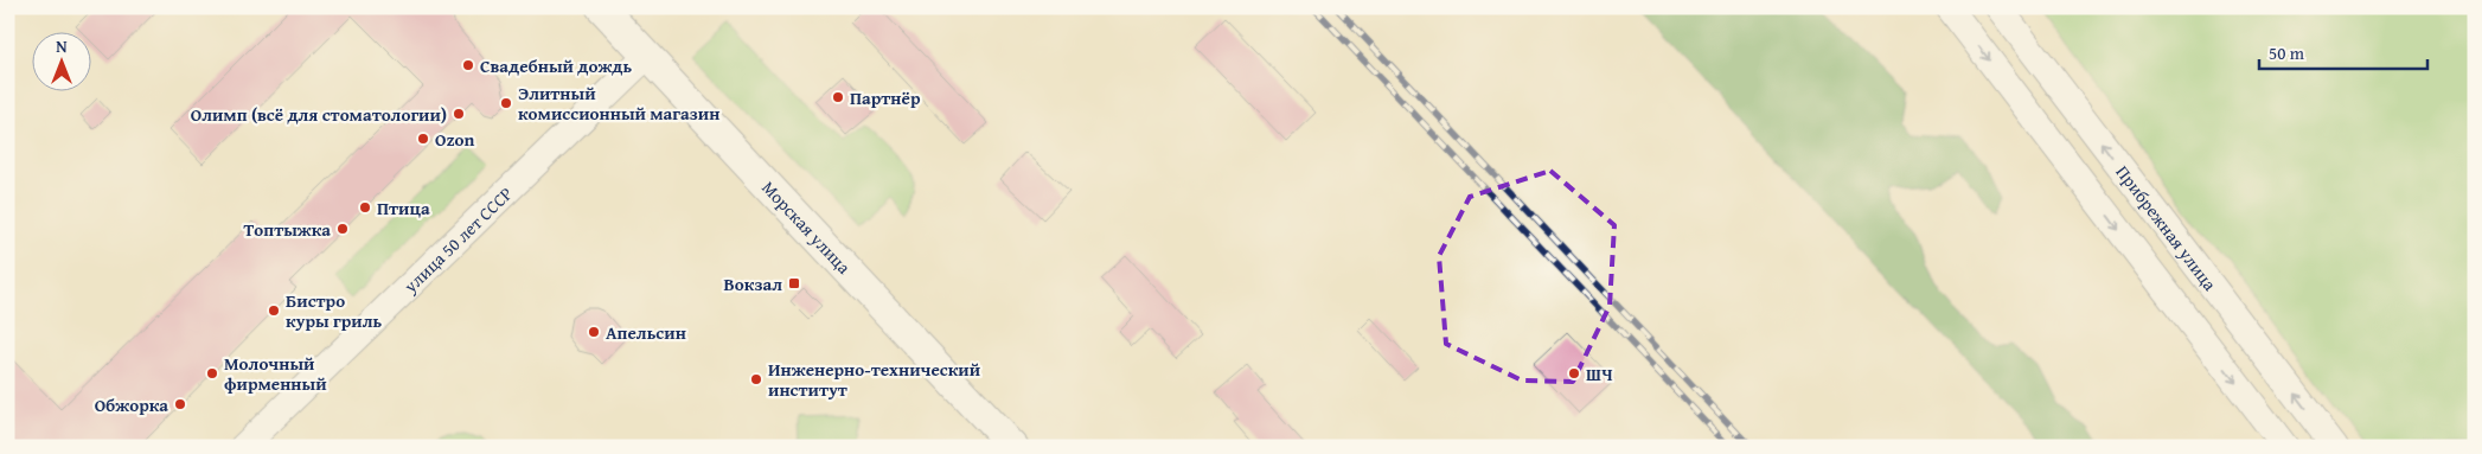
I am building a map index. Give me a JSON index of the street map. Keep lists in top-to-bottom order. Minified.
{"streets":{"main road":["Морская улица","Прибрежная улица","улица 50 лет СССР"]},"crossings":[["Морская улица","улица 50 лет СССР"]],"places":{"other":["Свадебный дождь","Партнёр","Элитный комиссионный магазин","Олимп (всё для стоматологии)","Ozon","Птица","Топтыжка","Бистро куры гриль","Апельсин","Молочный фирменный","ШЧ","Инженерно-технический институт","Обжорка"],"transit":["Вокзал"]},"scale_bar":"50 m","north":"top"}
